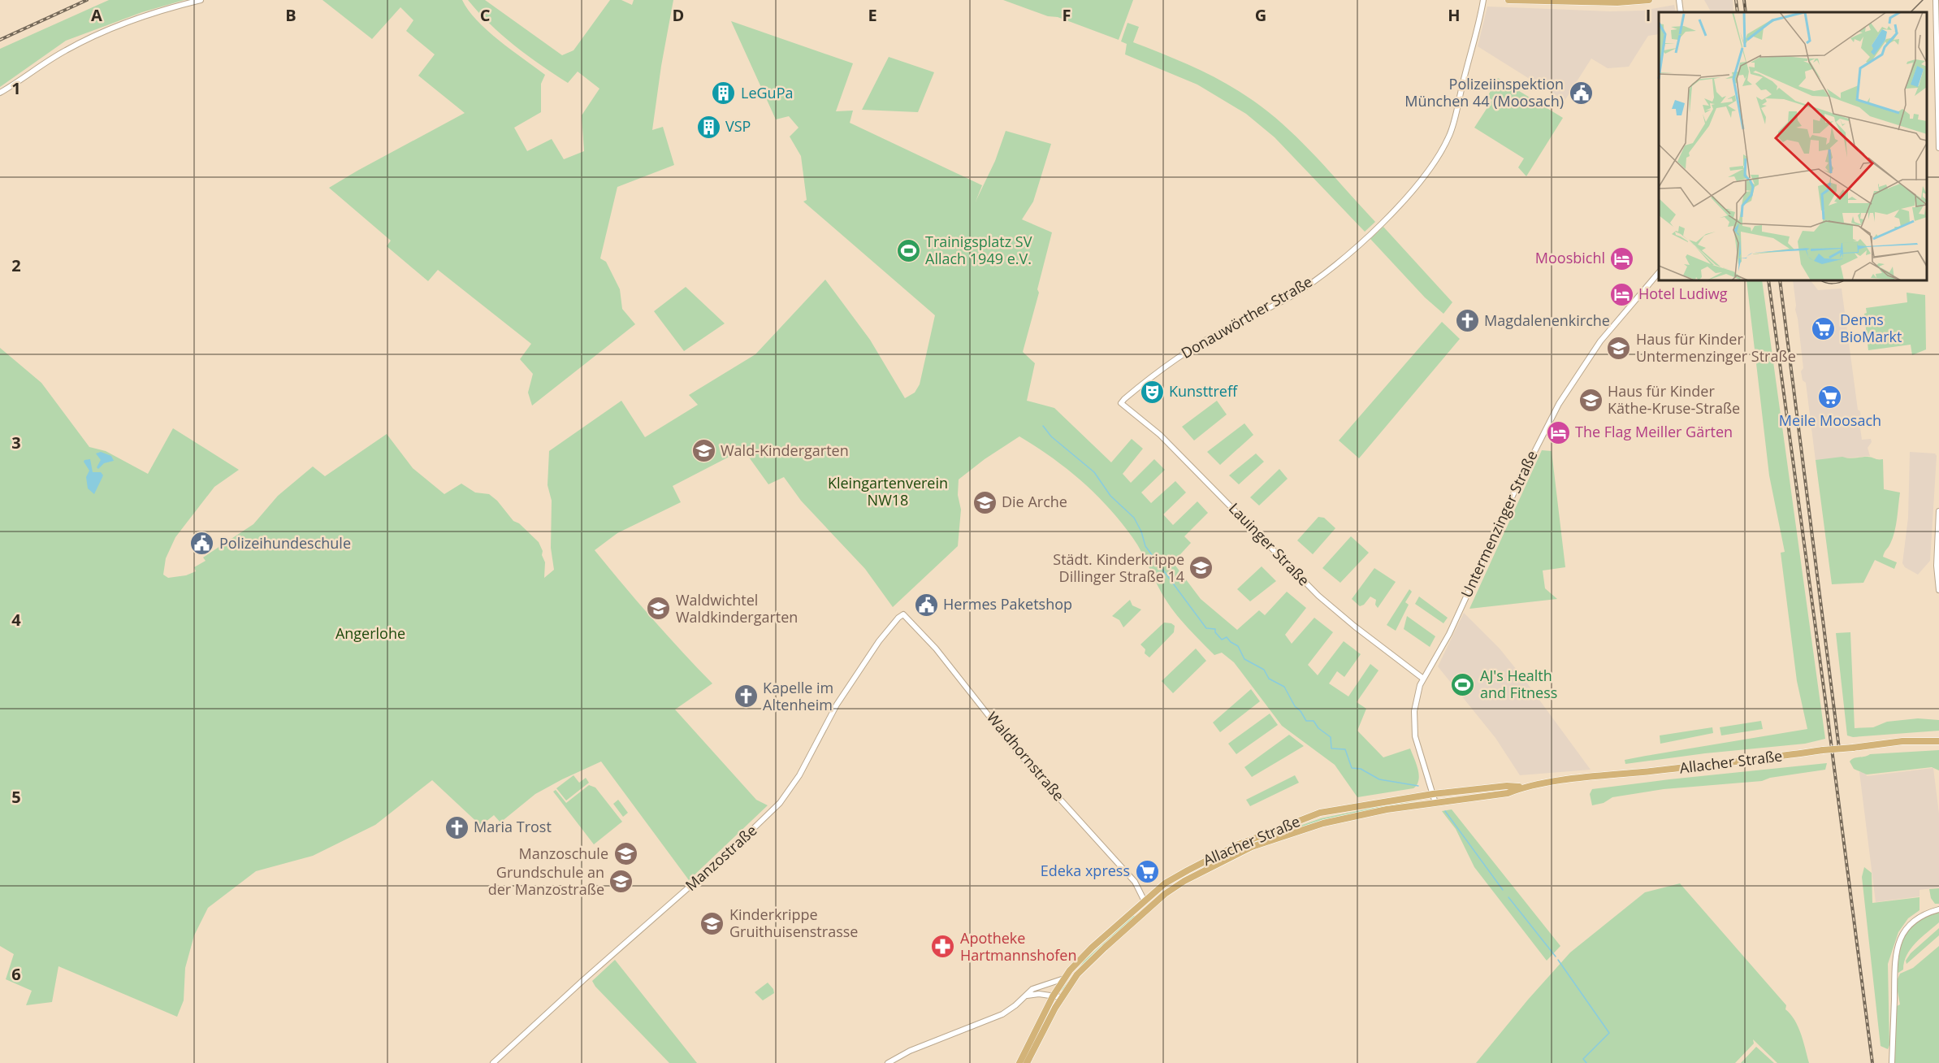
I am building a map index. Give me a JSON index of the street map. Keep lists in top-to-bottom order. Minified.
{"streets":{"main road":["Allacher Straße"],"street":["Donauwörther Straße","Untermenzinger Straße","Lauinger Straße","Waldhornstraße","Manzostraße"]},"crossings":[["Donauwörther Straße","Lauinger Straße"],["Untermenzinger Straße","Lauinger Straße"],["Untermenzinger Straße","Allacher Straße"],["Waldhornstraße","Allacher Straße"],["Waldhornstraße","Manzostraße"]],"parks":["Kleingartenverein NW18","Angerlohe"],"places":{"public building":["Polizeiinspektion München 44 (Moosach)","Polizeihundeschule","Hermes Paketshop"],"building":["LeGuPa","VSP"],"sports":["Trainigsplatz SV Allach 1949 e.V.","AJ's Health and Fitness"],"hotel":["Moosbichl","Hotel Ludiwg","The Flag Meiller Gärten"],"church":["Magdalenenkirche","Kapelle im Altenheim","Maria Trost"],"supermarket":["Denns BioMarkt","Meile Moosach","Edeka xpress"],"school or university":["Haus für Kinder Untermenzinger Straße","Haus für Kinder Käthe-Kruse-Straße","Wald-Kindergarten","Die Arche","Städt. Kinderkrippe Dillinger Straße 14","Waldwichtel Waldkindergarten","Manzoschule","Grundschule an der Manzostraße","Kinderkrippe Gruithuisenstrasse"],"theatre":["Kunsttreff"],"pharmacy":["Apotheke Hartmannshofen"]},"grid":{"columns":["A","B","C","D","E","F","G","H","I"],"rows":["1","2","3","4","5","6"]}}
